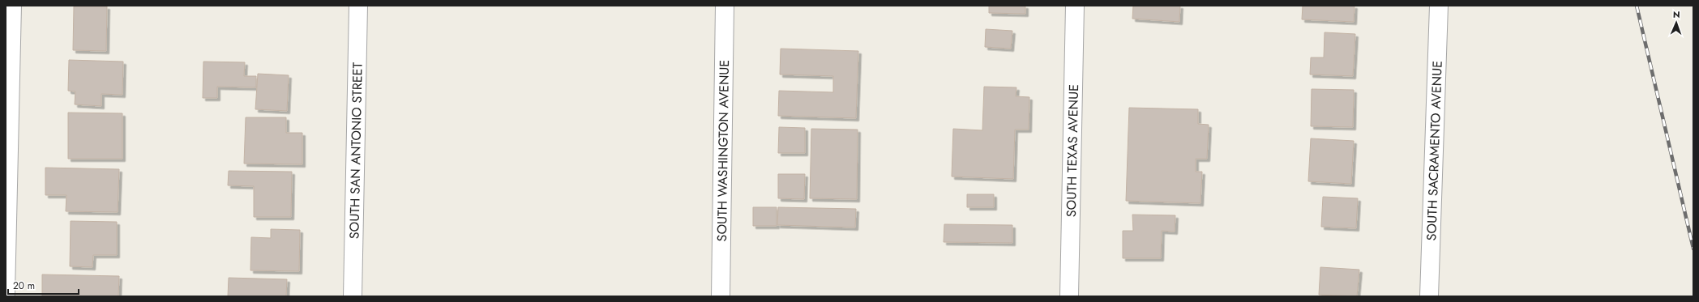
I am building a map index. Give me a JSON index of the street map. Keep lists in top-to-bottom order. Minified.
{"streets":{"street":["SOUTH SAN ANTONIO STREET","SOUTH WASHINGTON AVENUE","SOUTH TEXAS AVENUE","SOUTH SACRAMENTO AVENUE"]},"scale_bar":"20 m","north":"top"}
